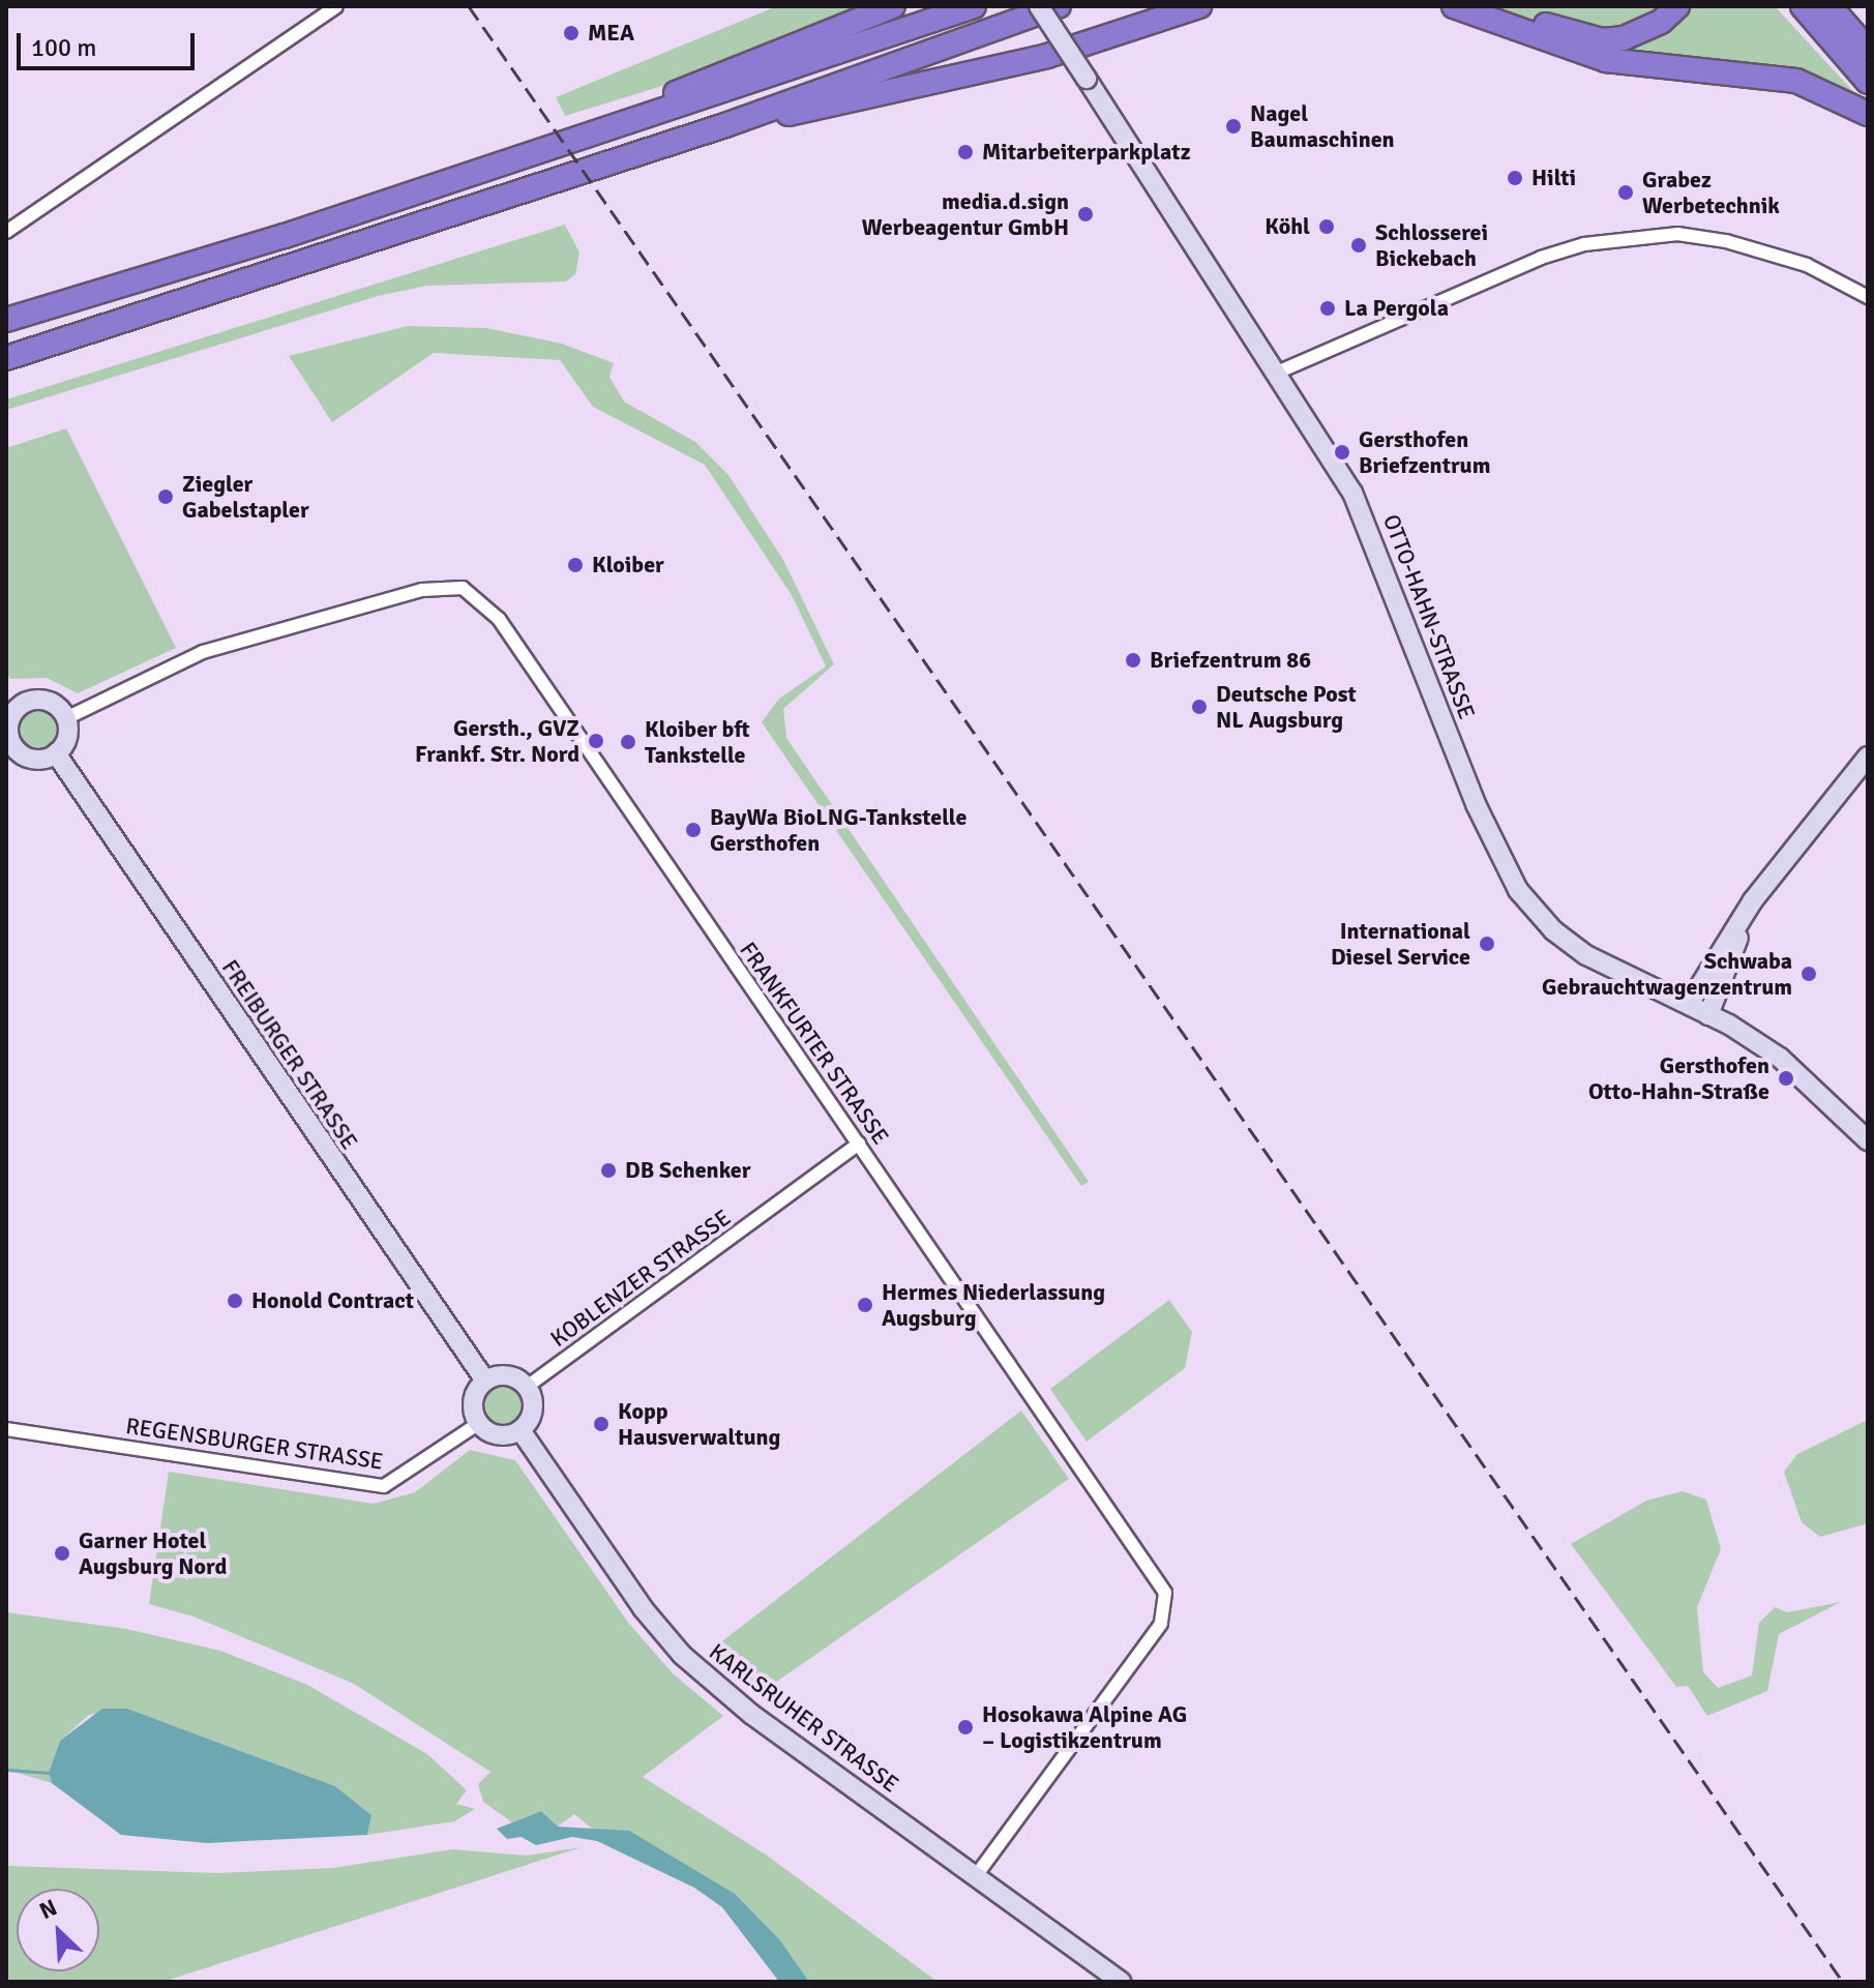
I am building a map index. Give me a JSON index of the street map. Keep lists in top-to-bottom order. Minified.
{"streets":{"street":["OTTO-HAHN-STRASSE","FRANKFURTER STRASSE","FREIBURGER STRASSE","KOBLENZER STRASSE","REGENSBURGER STRASSE","KARLSRUHER STRASSE"]},"crossings":[["FRANKFURTER STRASSE","FREIBURGER STRASSE"],["FRANKFURTER STRASSE","KOBLENZER STRASSE"],["FRANKFURTER STRASSE","KARLSRUHER STRASSE"],["FREIBURGER STRASSE","KOBLENZER STRASSE"],["FREIBURGER STRASSE","REGENSBURGER STRASSE"],["FREIBURGER STRASSE","KARLSRUHER STRASSE"],["KOBLENZER STRASSE","REGENSBURGER STRASSE"],["KOBLENZER STRASSE","KARLSRUHER STRASSE"],["REGENSBURGER STRASSE","KARLSRUHER STRASSE"]],"places":["MEA","Nagel Baumaschinen","Mitarbeiterparkplatz","Hilti","Grabez Werbetechnik","media.d.sign Werbeagentur GmbH","Köhl","Schlosserei Bickebach","La Pergola","Gersthofen Briefzentrum","Ziegler Gabelstapler","Kloiber","Briefzentrum 86","Deutsche Post NL Augsburg","Gersth., GVZ Frankf. Str. Nord","Kloiber bft Tankstelle","BayWa BioLNG-Tankstelle Gersthofen","International Diesel Service","Schwaba Gebrauchtwagenzentrum","Gersthofen Otto-Hahn-Straße","DB Schenker","Honold Contract","Hermes Niederlassung Augsburg","Kopp Hausverwaltung","Garner Hotel Augsburg Nord","Hosokawa Alpine AG – Logistikzentrum"],"scale_bar":"100 m","north":"top left"}
